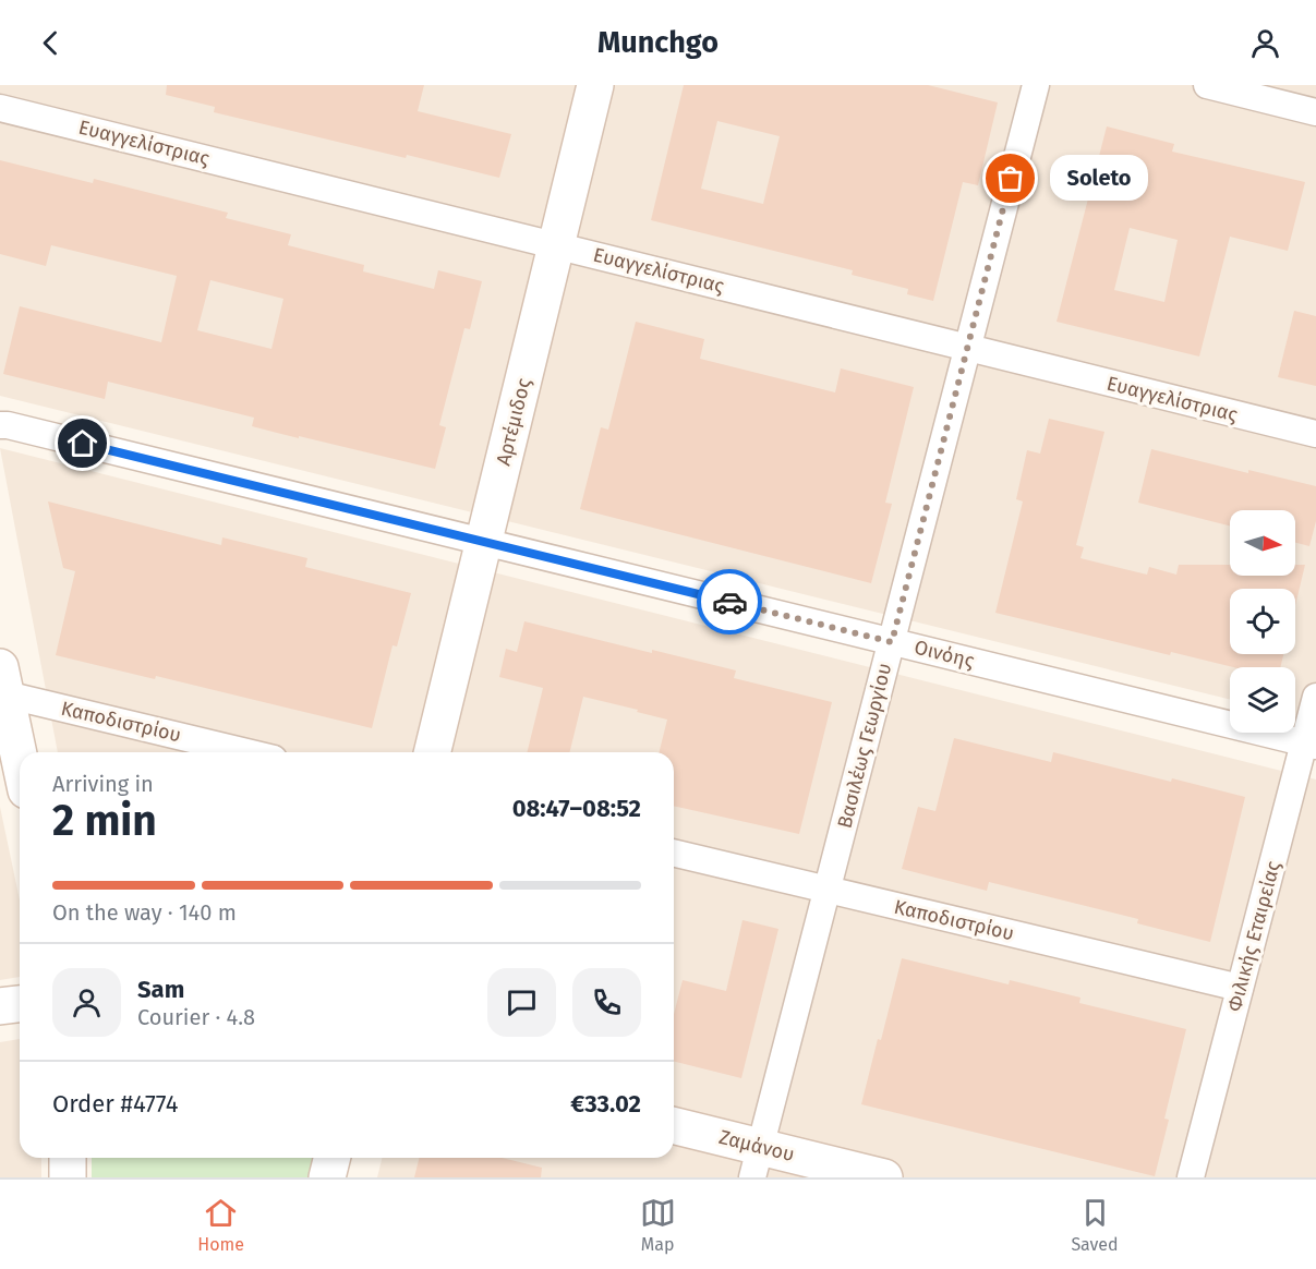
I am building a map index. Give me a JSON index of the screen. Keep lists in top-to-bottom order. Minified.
{"streets":{"street":["Ευαγγελίστριας","Αρτέμιδος","Οινόης","Καποδιστρίου","Βασιλέως Γεωργίου","Φιλικής Εταιρείας","Ζαμάνου"]},"crossings":[["Ευαγγελίστριας","Αρτέμιδος"],["Ευαγγελίστριας","Βασιλέως Γεωργίου"],["Αρτέμιδος","Οινόης"],["Οινόης","Βασιλέως Γεωργίου"],["Οινόης","Φιλικής Εταιρείας"],["Καποδιστρίου","Βασιλέως Γεωργίου"],["Καποδιστρίου","Φιλικής Εταιρείας"],["Βασιλέως Γεωργίου","Ζαμάνου"]],"places":["Soleto"],"north":"right","page":{"header":"Munchgo","bubble":"Soleto","heading":["2 min","Arriving in","08:47–08:52"],"panel":["Sam","Courier · 4.8","Order #4774","€33.02"],"bar":"On the way · 140 m","tabs":["Home","Map","Saved"]}}
